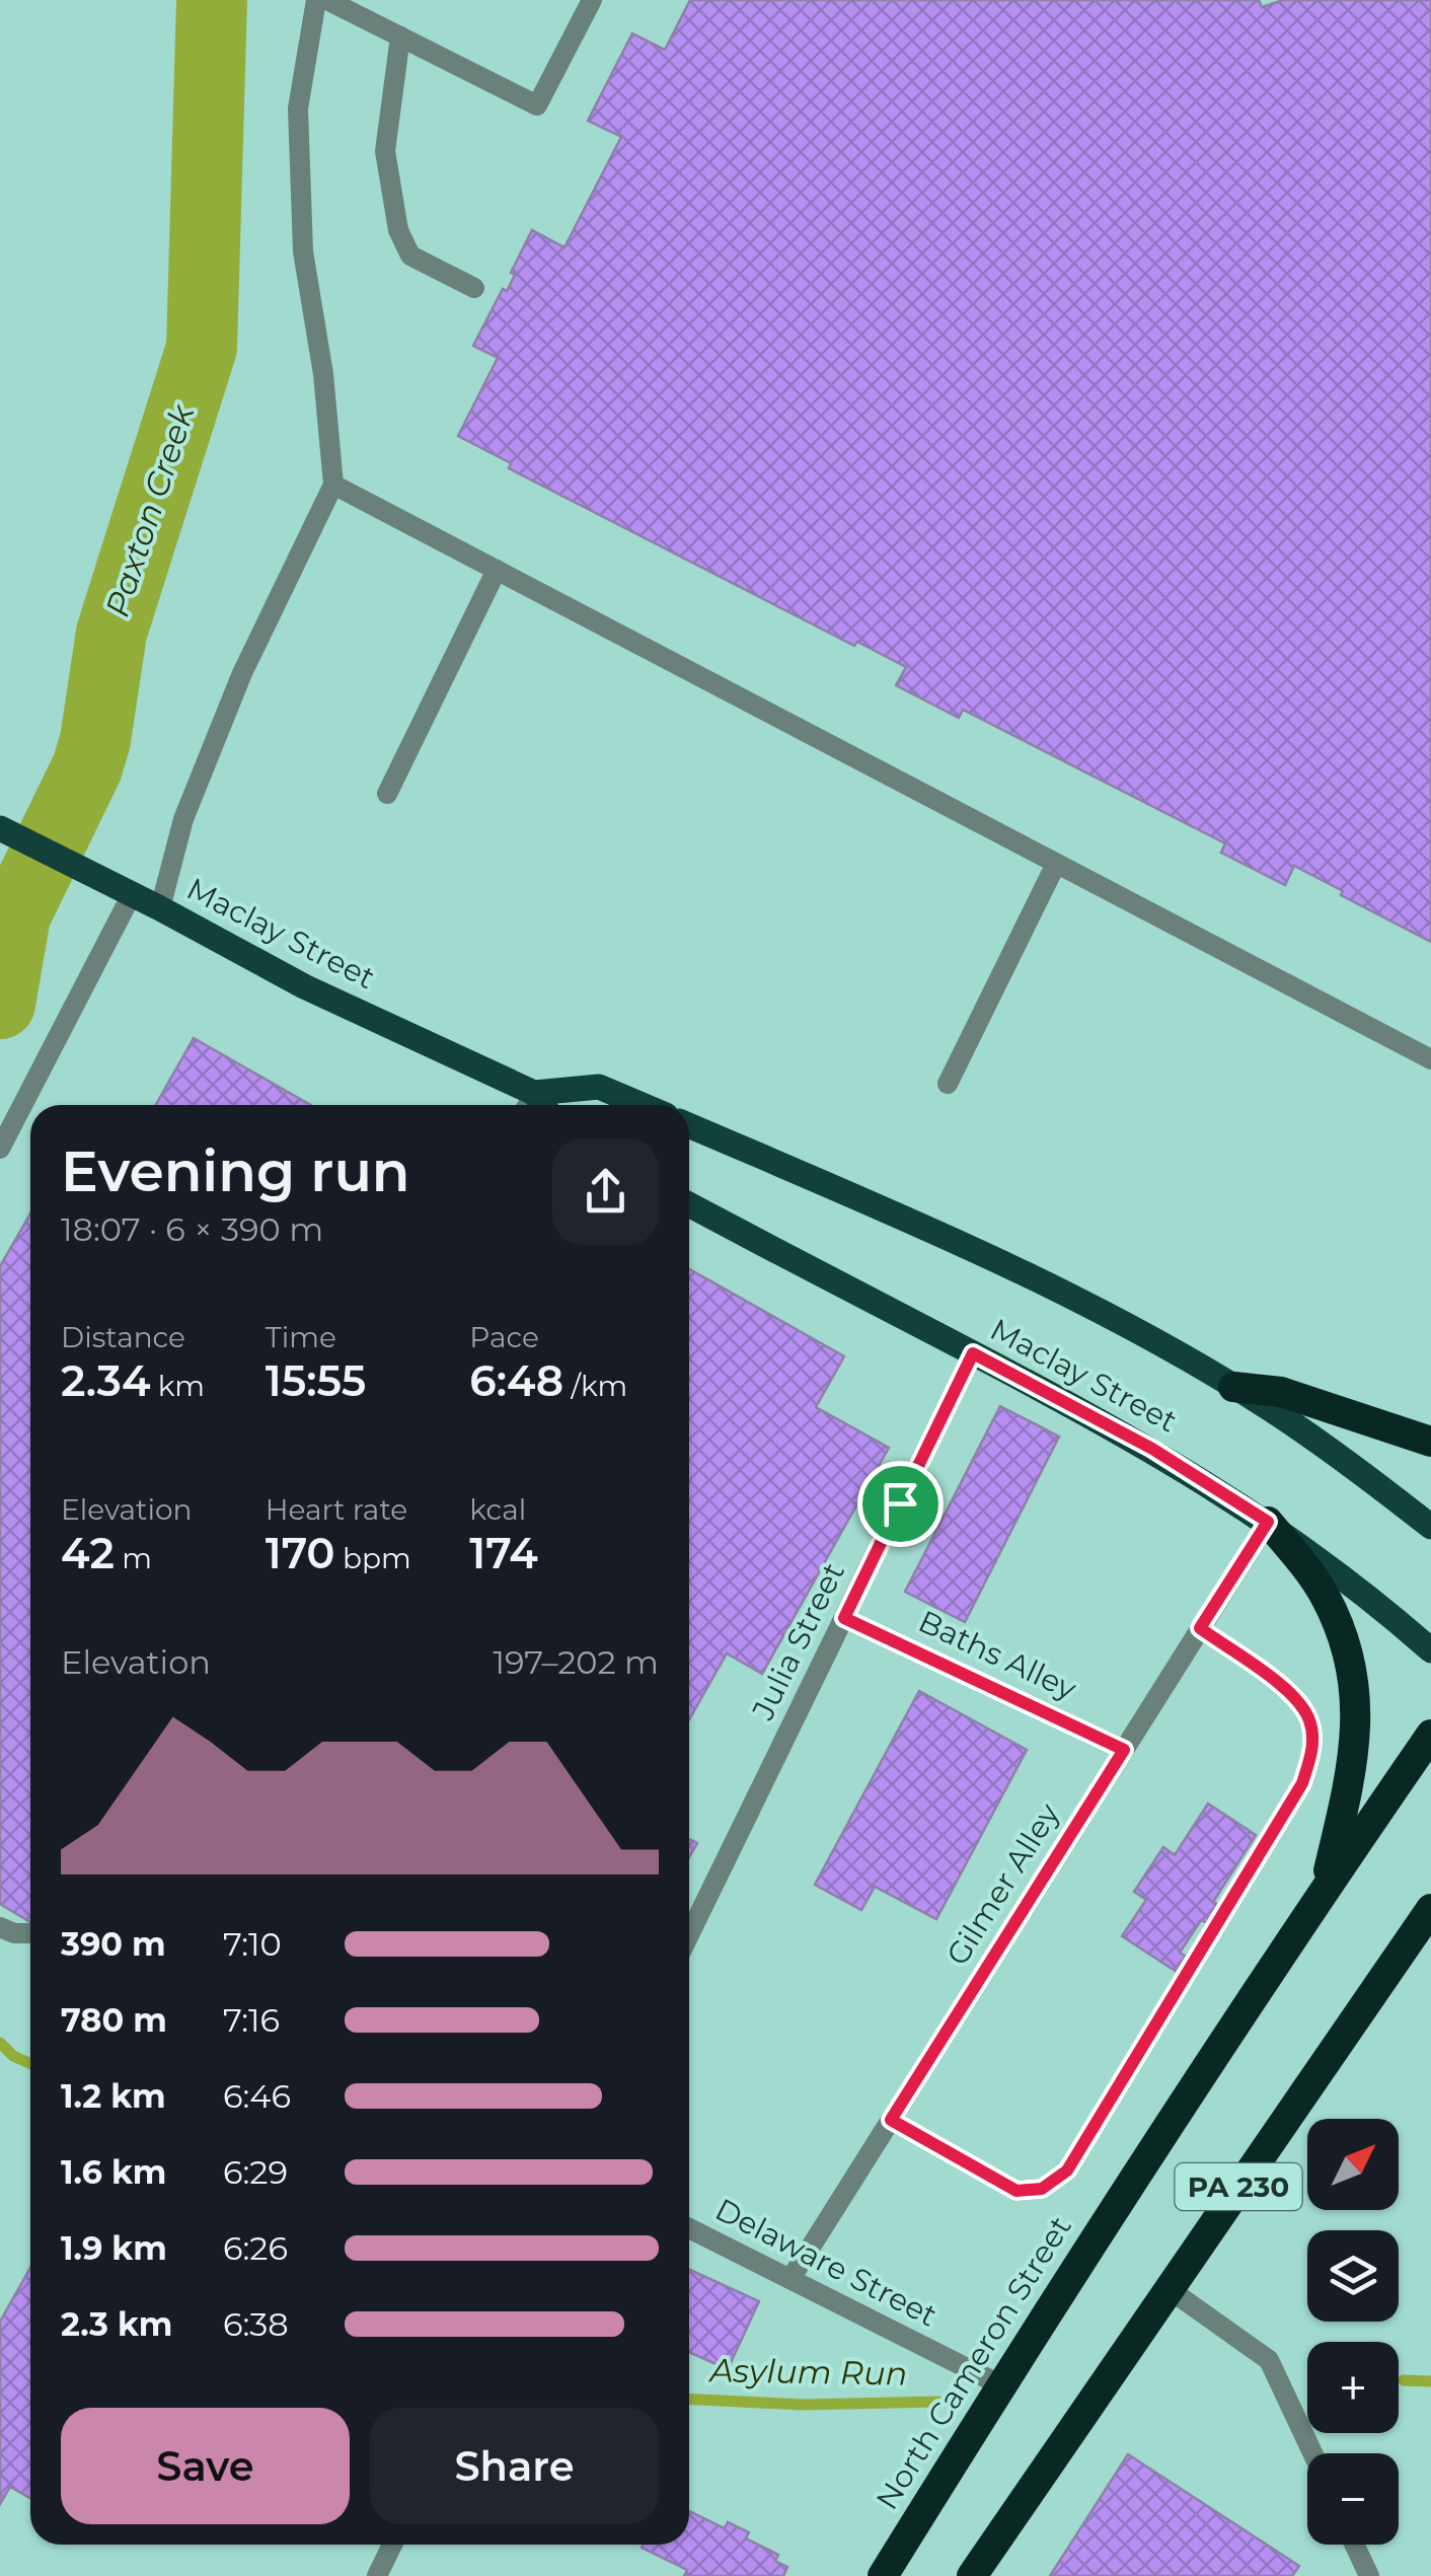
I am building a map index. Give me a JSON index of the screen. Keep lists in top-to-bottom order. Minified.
{"streets":{"highway":["PA 230","North Cameron Street"],"main road":["Maclay Street"],"street":["Julia Street","Baths Alley","Gilmer Alley","Delaware Street"]},"crossings":[["Maclay Street","Julia Street"],["Maclay Street","Gilmer Alley"],["Julia Street","Baths Alley"],["Baths Alley","Gilmer Alley"],["Gilmer Alley","Delaware Street"],["Delaware Street","North Cameron Street"]],"water":["Paxton Creek","Asylum Run"],"north":"top right","page":{"heading":["Evening run","18:07 · 6 × 390 m"],"stats":[["Distance","2.34 km"],["Time","15:55"],["Pace","6:48 /km"],["Elevation","42 m"],["Heart rate","170 bpm"],["kcal","174"]],"chart":["Elevation","197–202 m"],"list":[{"name":"390 m","note":"7:10"},{"name":"780 m","note":"7:16"},{"name":"1.2 km","note":"6:46"},{"name":"1.6 km","note":"6:29"},{"name":"1.9 km","note":"6:26"},{"name":"2.3 km","note":"6:38"}],"map_buttons":["+","−"],"buttons":["Save","Share"]}}
